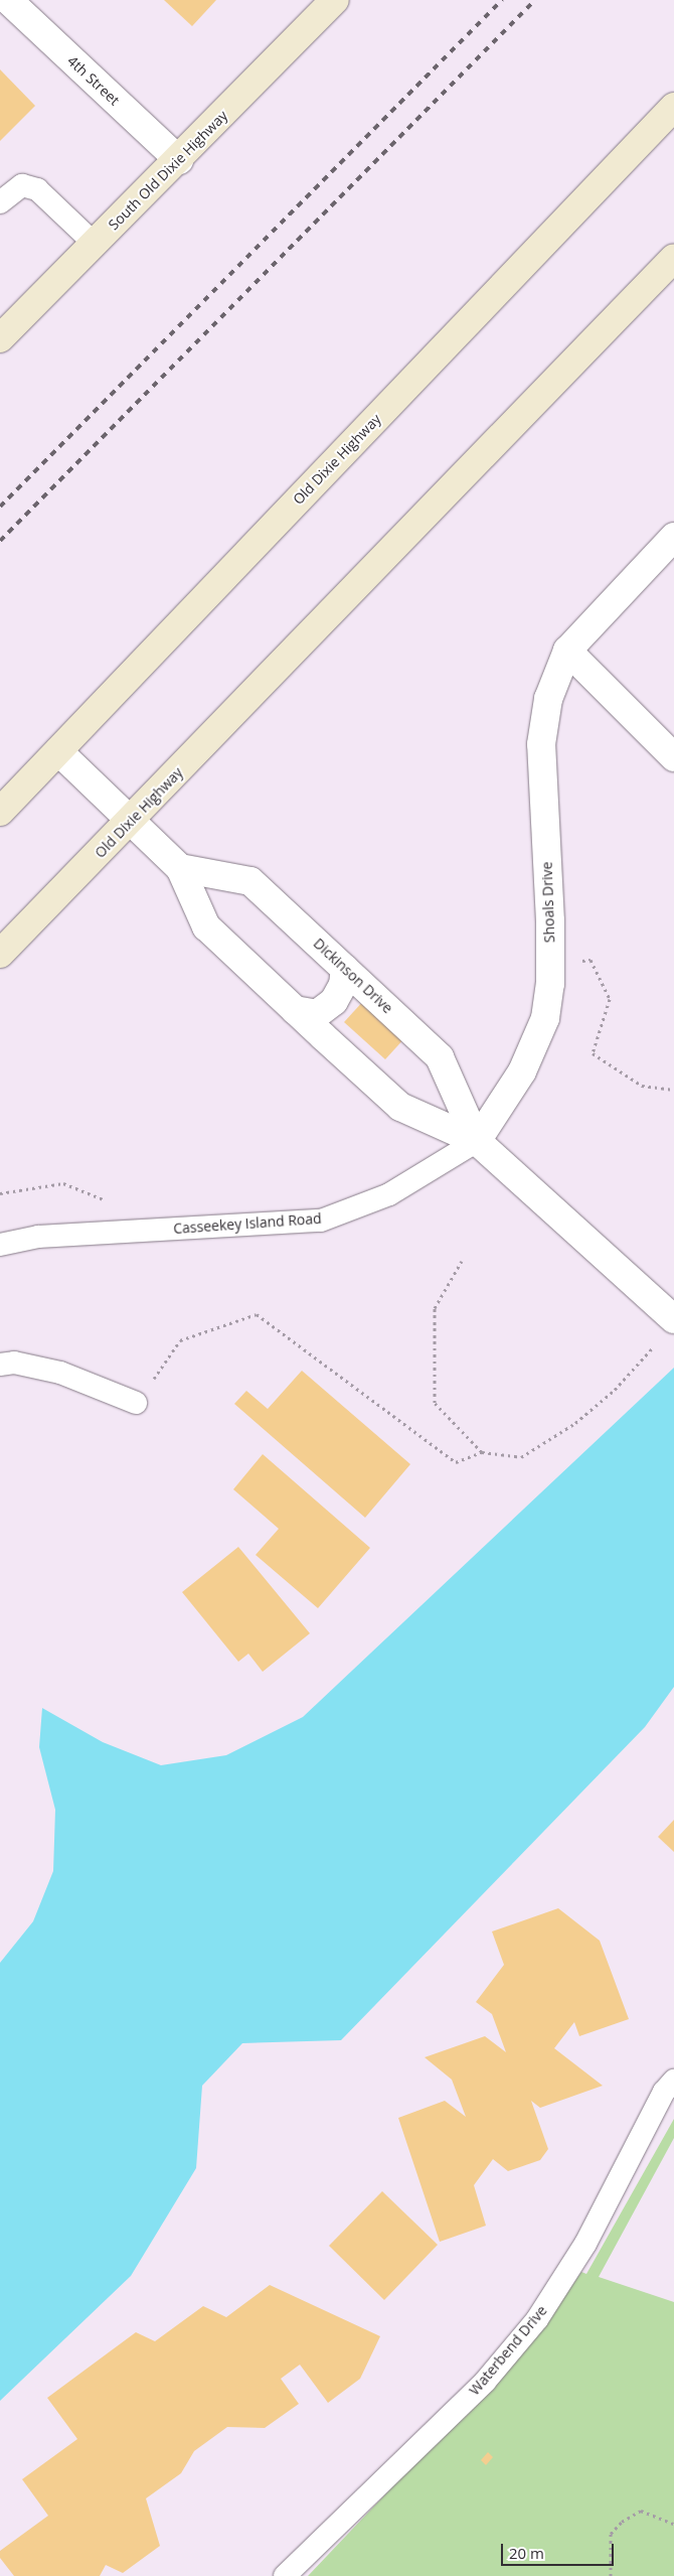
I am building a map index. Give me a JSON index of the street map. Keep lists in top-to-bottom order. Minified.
{"streets":{"main road":["South Old Dixie Highway","Old Dixie Highway"],"street":["4th Street","Shoals Drive","Dickinson Drive"],"lane":["Casseekey Island Road","Waterbend Drive"]},"crossings":[["4th Street","South Old Dixie Highway"],["Old Dixie Highway","Dickinson Drive"],["Shoals Drive","Dickinson Drive"],["Shoals Drive","Casseekey Island Road"],["Dickinson Drive","Casseekey Island Road"]],"scale_bar":"20 m"}
